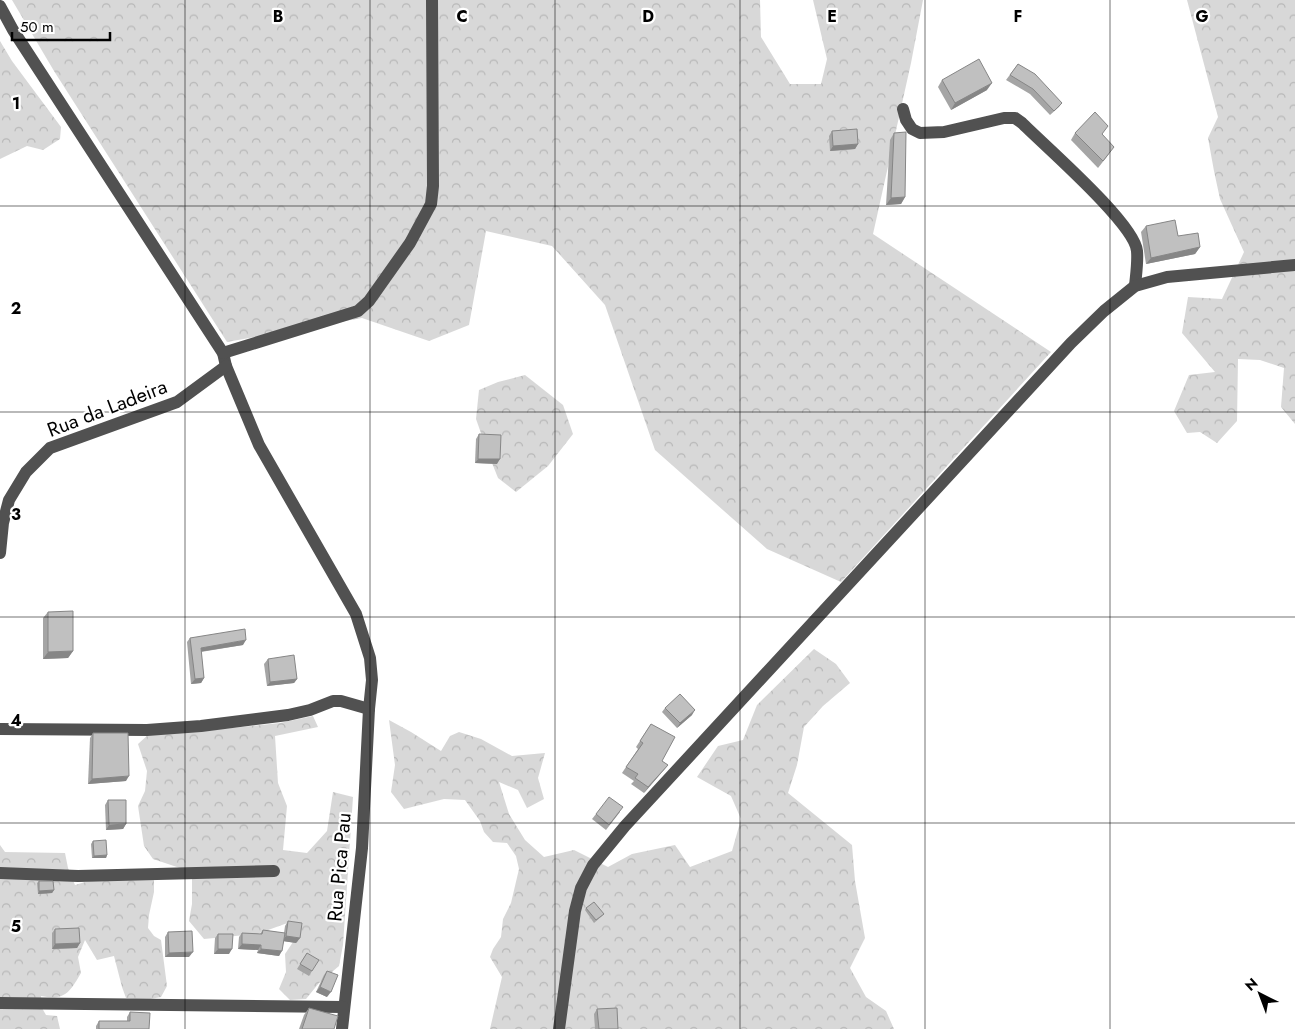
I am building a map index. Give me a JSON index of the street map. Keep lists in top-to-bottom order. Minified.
{"streets":{"street":["Rua da Ladeira","Rua Pica Pau"]},"crossings":[["Rua da Ladeira","Rua Pica Pau"]],"scale_bar":"50 m","north":"top left","grid":{"columns":["B","C","D","E","F","G"],"rows":["1","2","3","4","5"]}}
